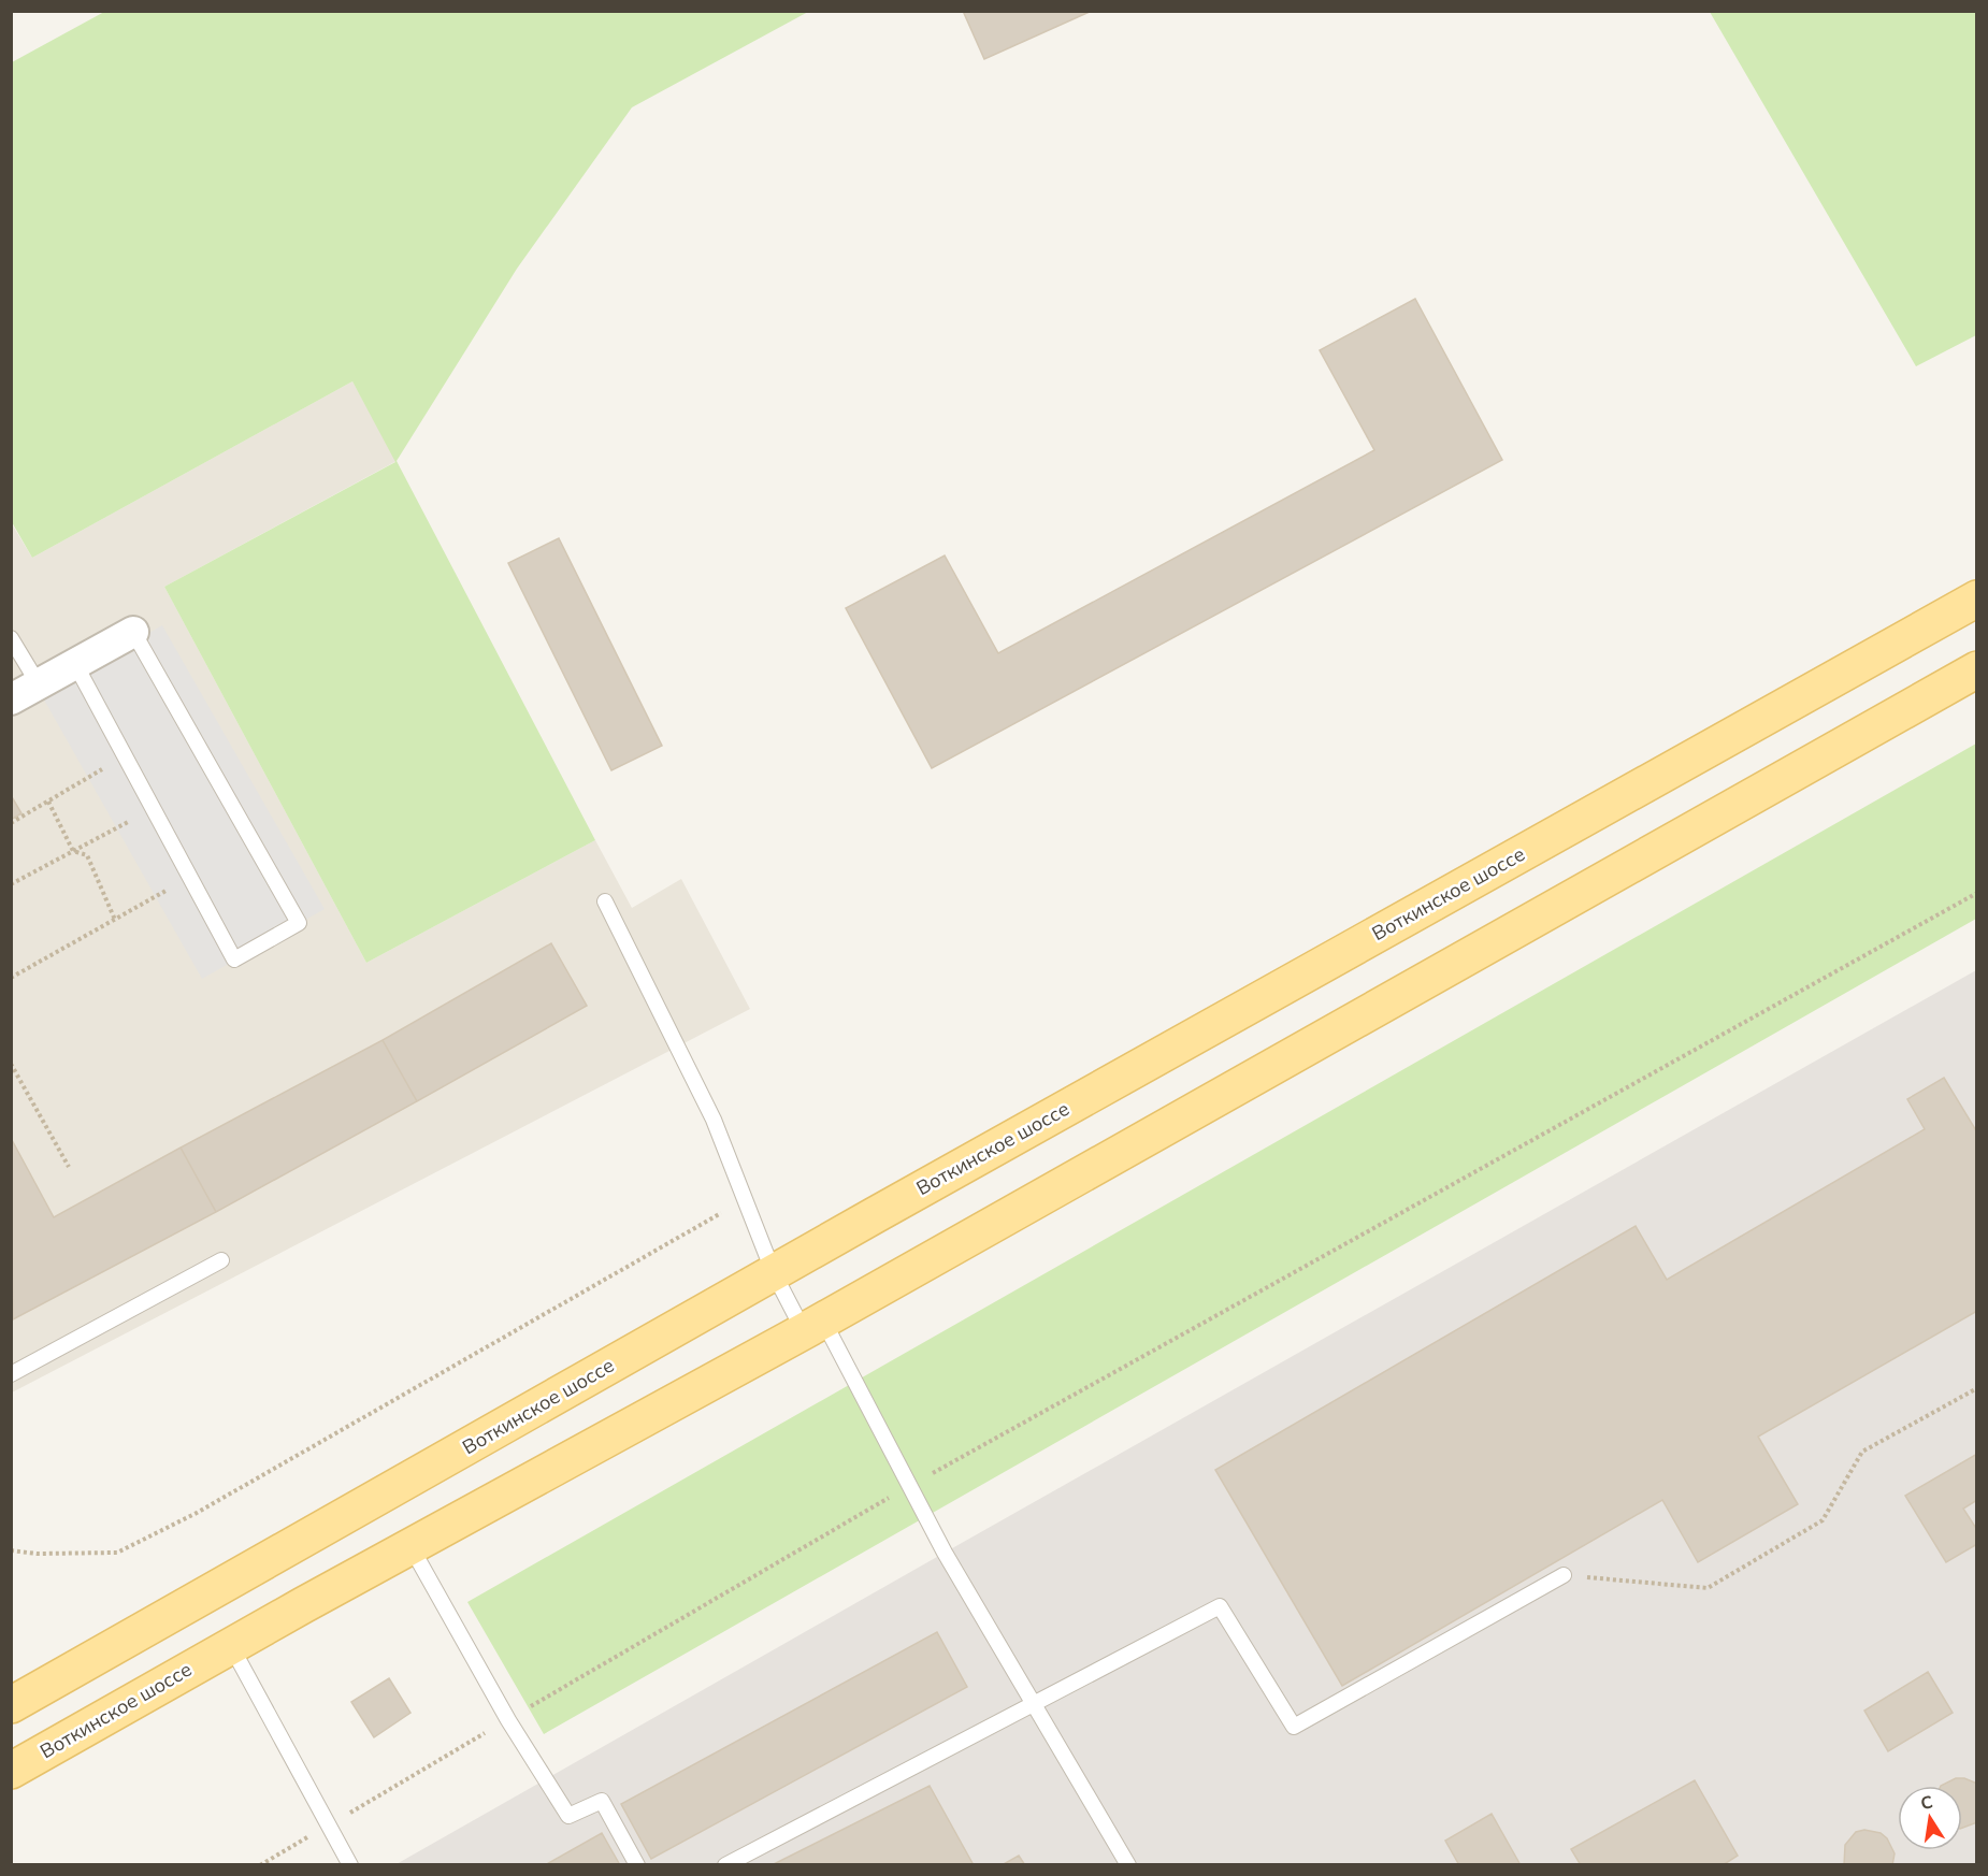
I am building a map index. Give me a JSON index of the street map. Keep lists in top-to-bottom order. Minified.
{"streets":{"main road":["Воткинское шоссе"]},"north":"top"}
